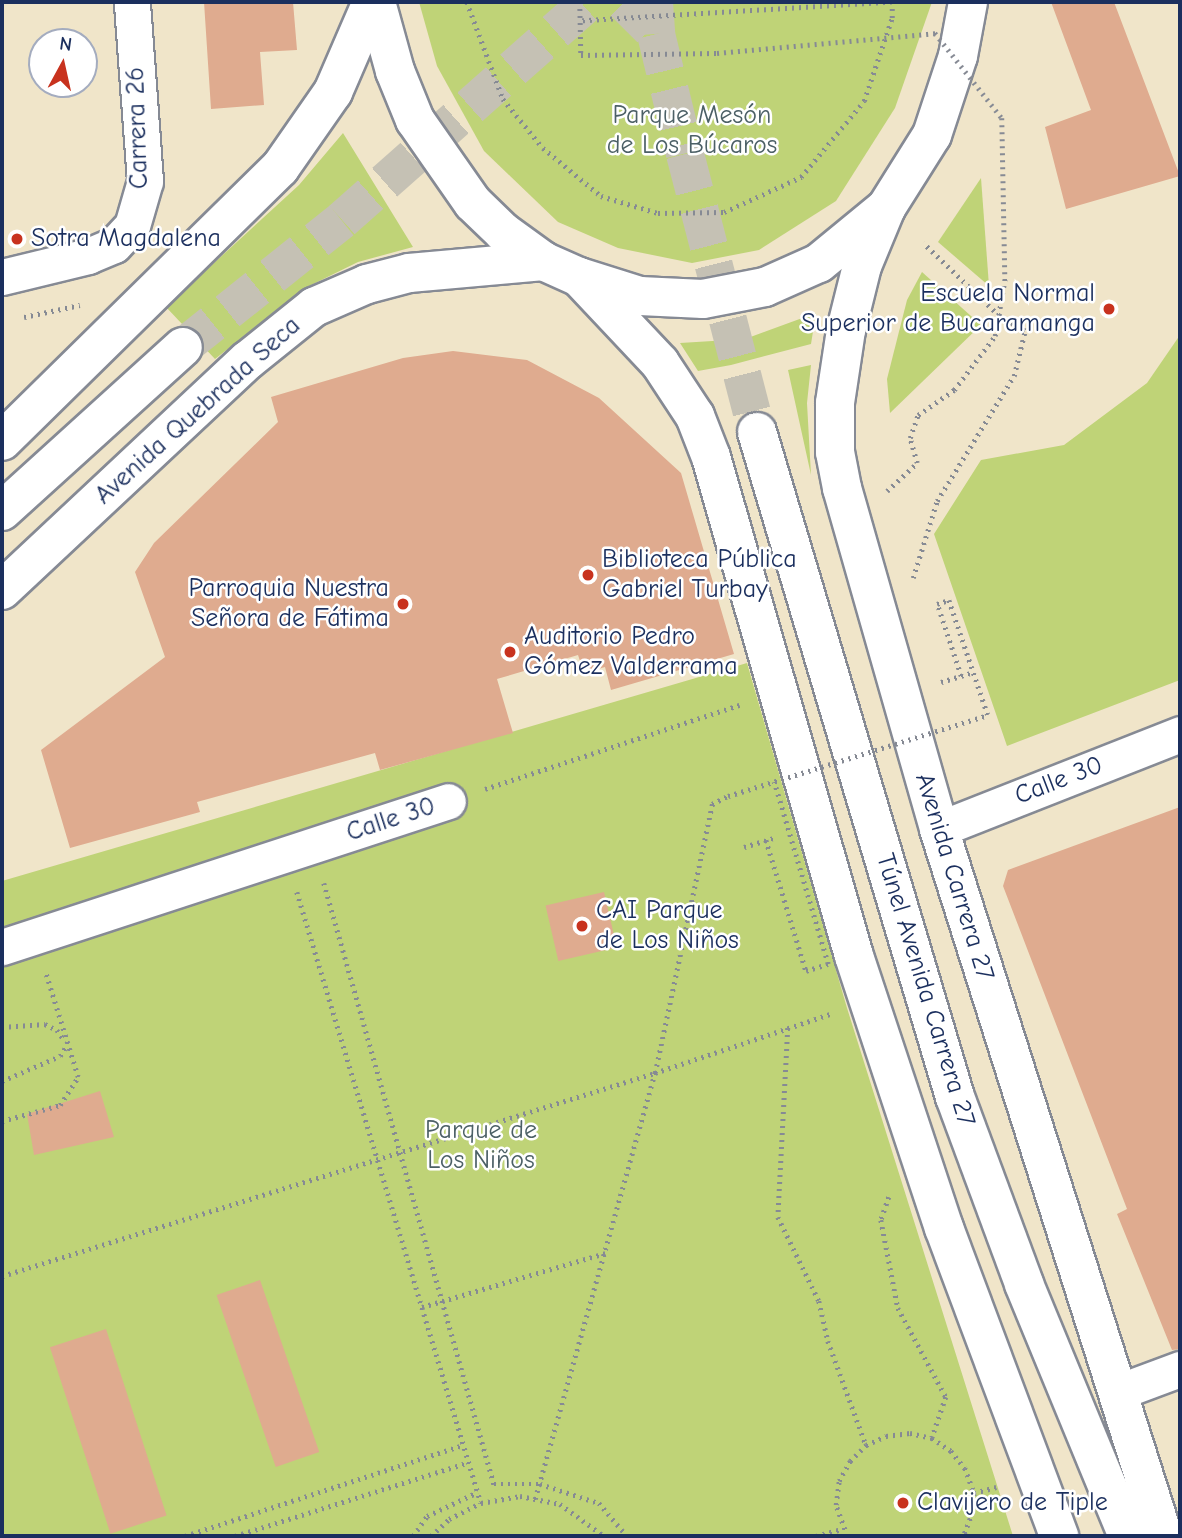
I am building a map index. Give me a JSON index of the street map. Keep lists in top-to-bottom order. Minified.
{"streets":{"main road":["Avenida Quebrada Seca","Avenida Carrera 27","Túnel Avenida Carrera 27"],"street":["Carrera 26","Calle 30"]},"crossings":[["Calle 30","Avenida Carrera 27"]],"parks":["Parque Mesón de Los Búcaros","Parque de Los Niños"],"places":["Sotra Magdalena","Escuela Normal Superior de Bucaramanga","Biblioteca Pública Gabriel Turbay","Parroquia Nuestra Señora de Fátima","Auditorio Pedro Gómez Valderrama","CAI Parque de Los Niños","Clavijero de Tiple"],"north":"top"}
